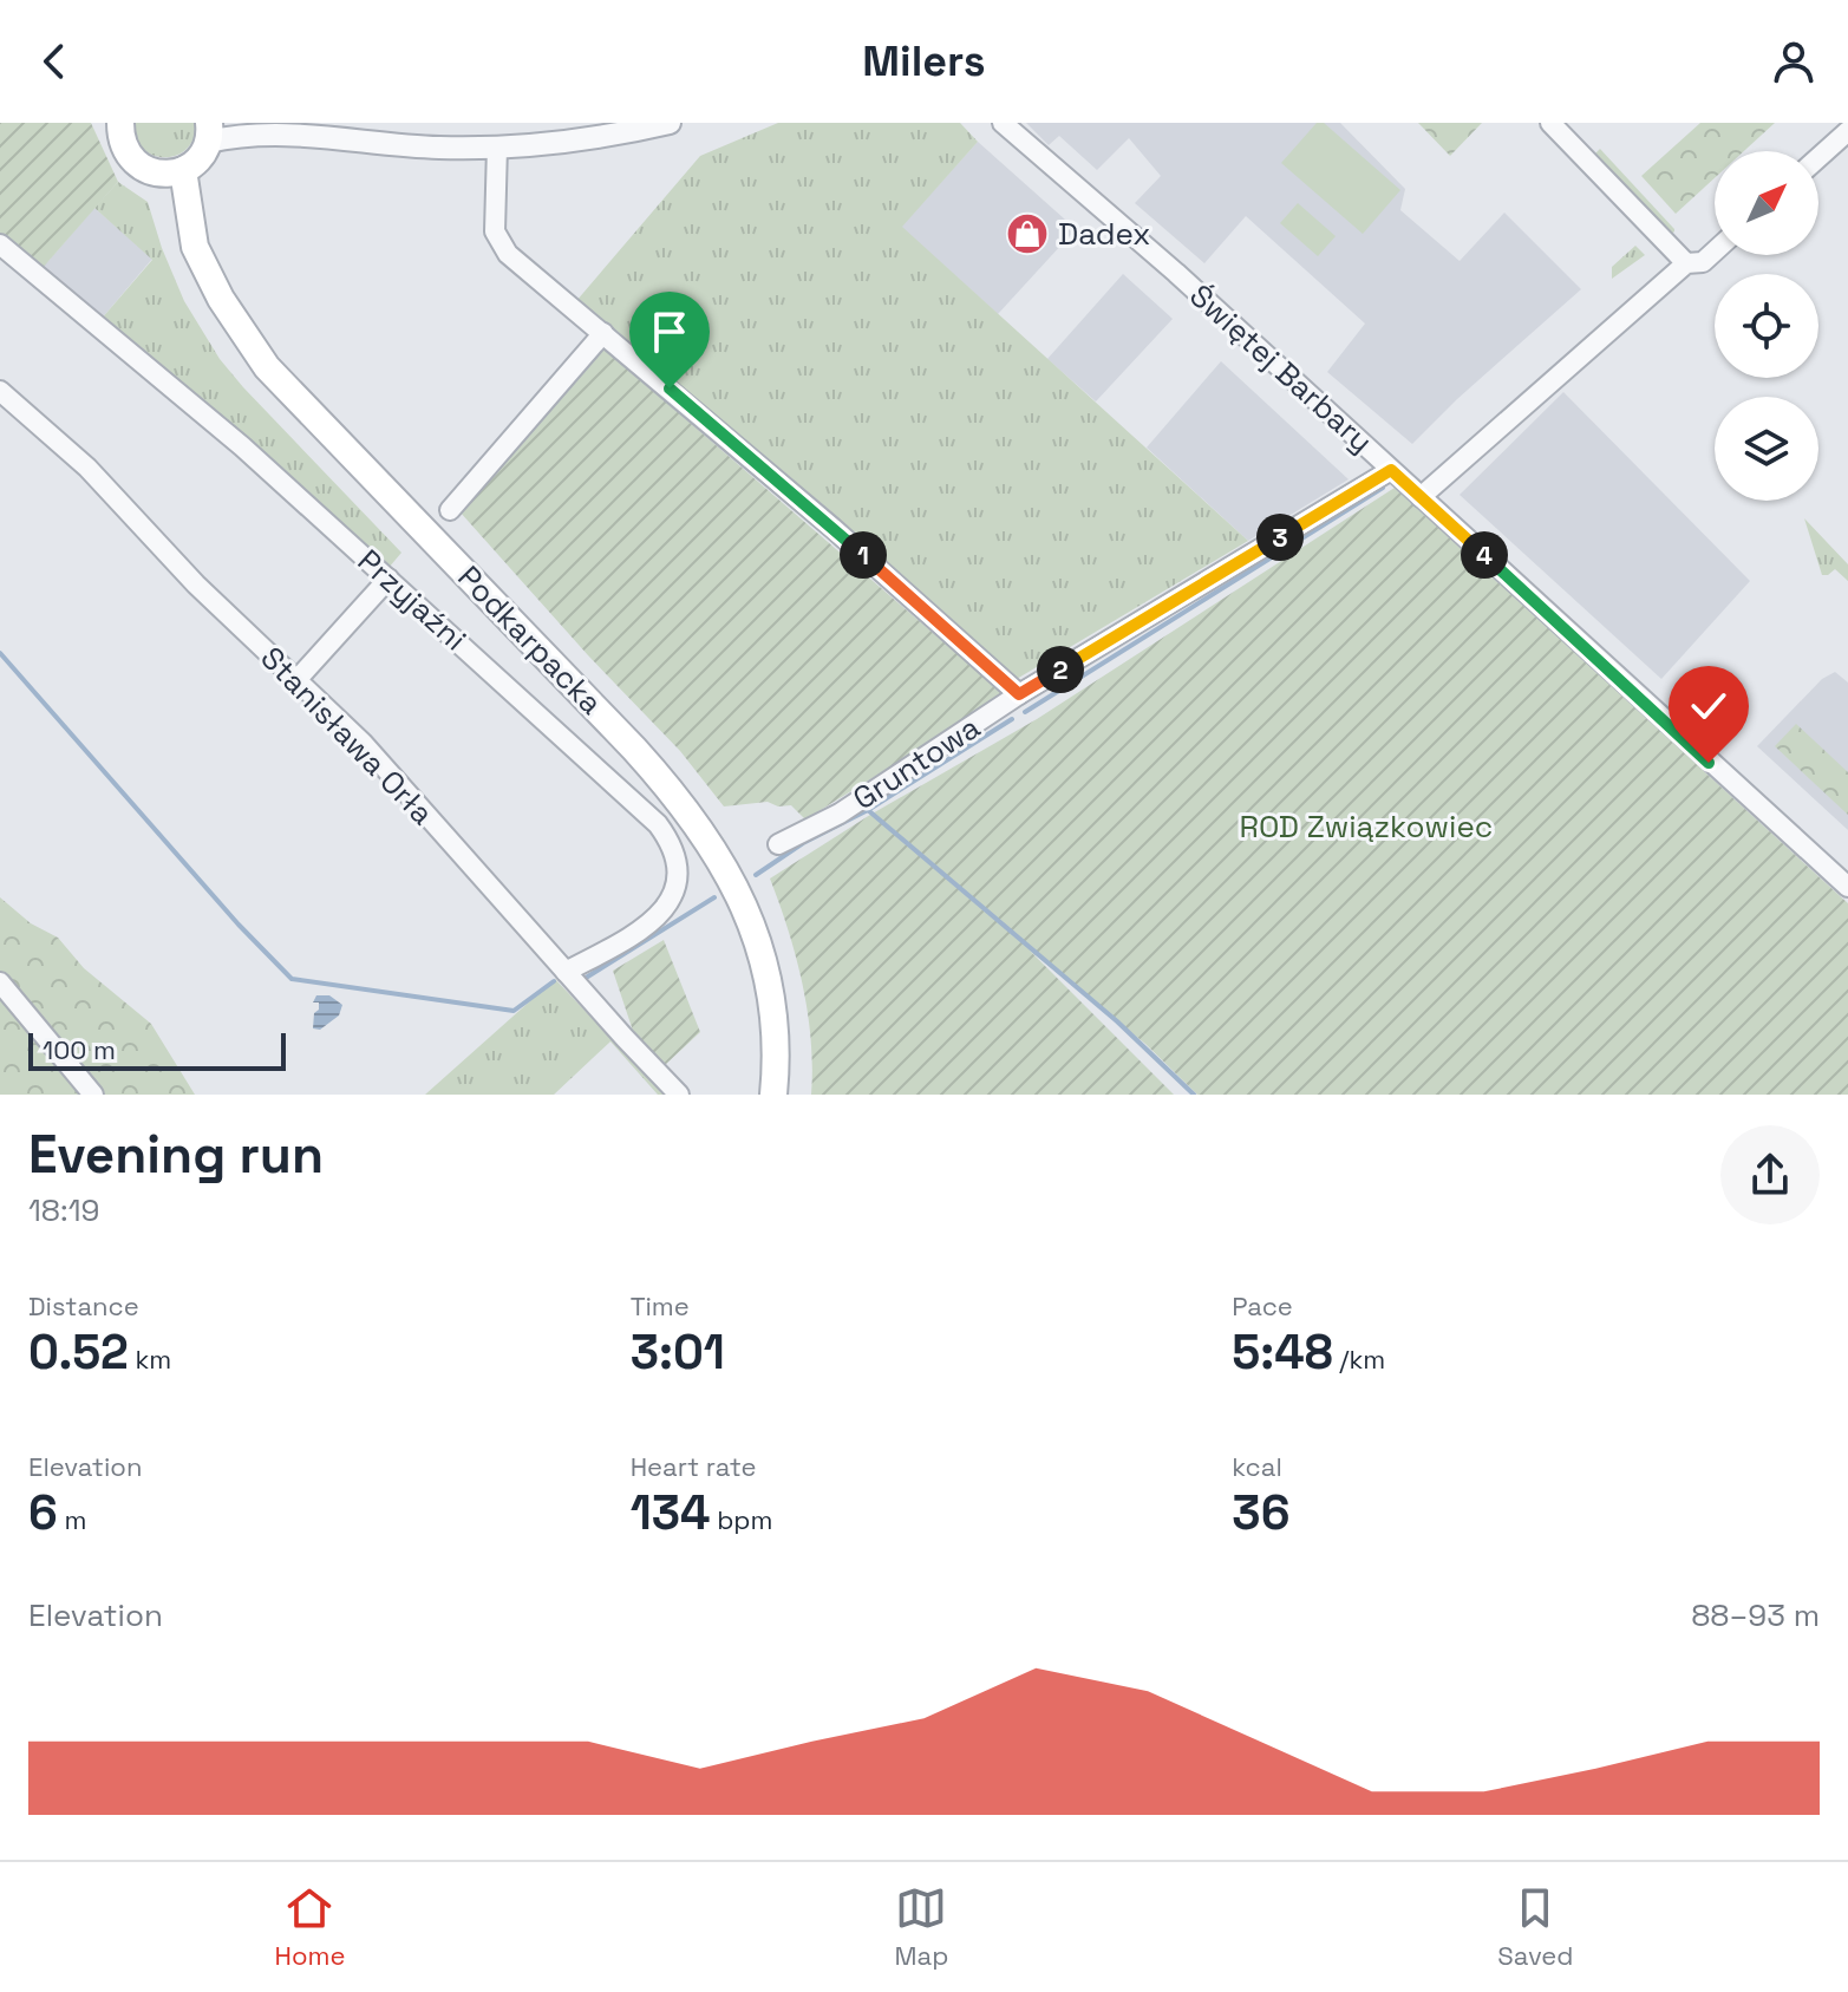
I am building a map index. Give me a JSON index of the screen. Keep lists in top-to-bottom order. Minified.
{"streets":{"main road":["Podkarpacka"],"street":["Świętej Barbary","Przyjaźni","Stanisława Orła","Gruntowa"]},"crossings":[["Świętej Barbary","Gruntowa"],["Przyjaźni","Stanisława Orła"]],"parks":["ROD Związkowiec"],"places":{"shop":["Dadex"]},"scale_bar":"100 m","north":"top right","page":{"header":"Milers","pins":["3","1","4","2"],"scale":"100 m","heading":["Evening run","18:19"],"stats":[["Distance","0.52 km"],["Time","3:01"],["Pace","5:48 /km"],["Elevation","6 m"],["Heart rate","134 bpm"],["kcal","36"]],"chart":["Elevation","88–93 m"],"tabs":["Home","Map","Saved"]}}
